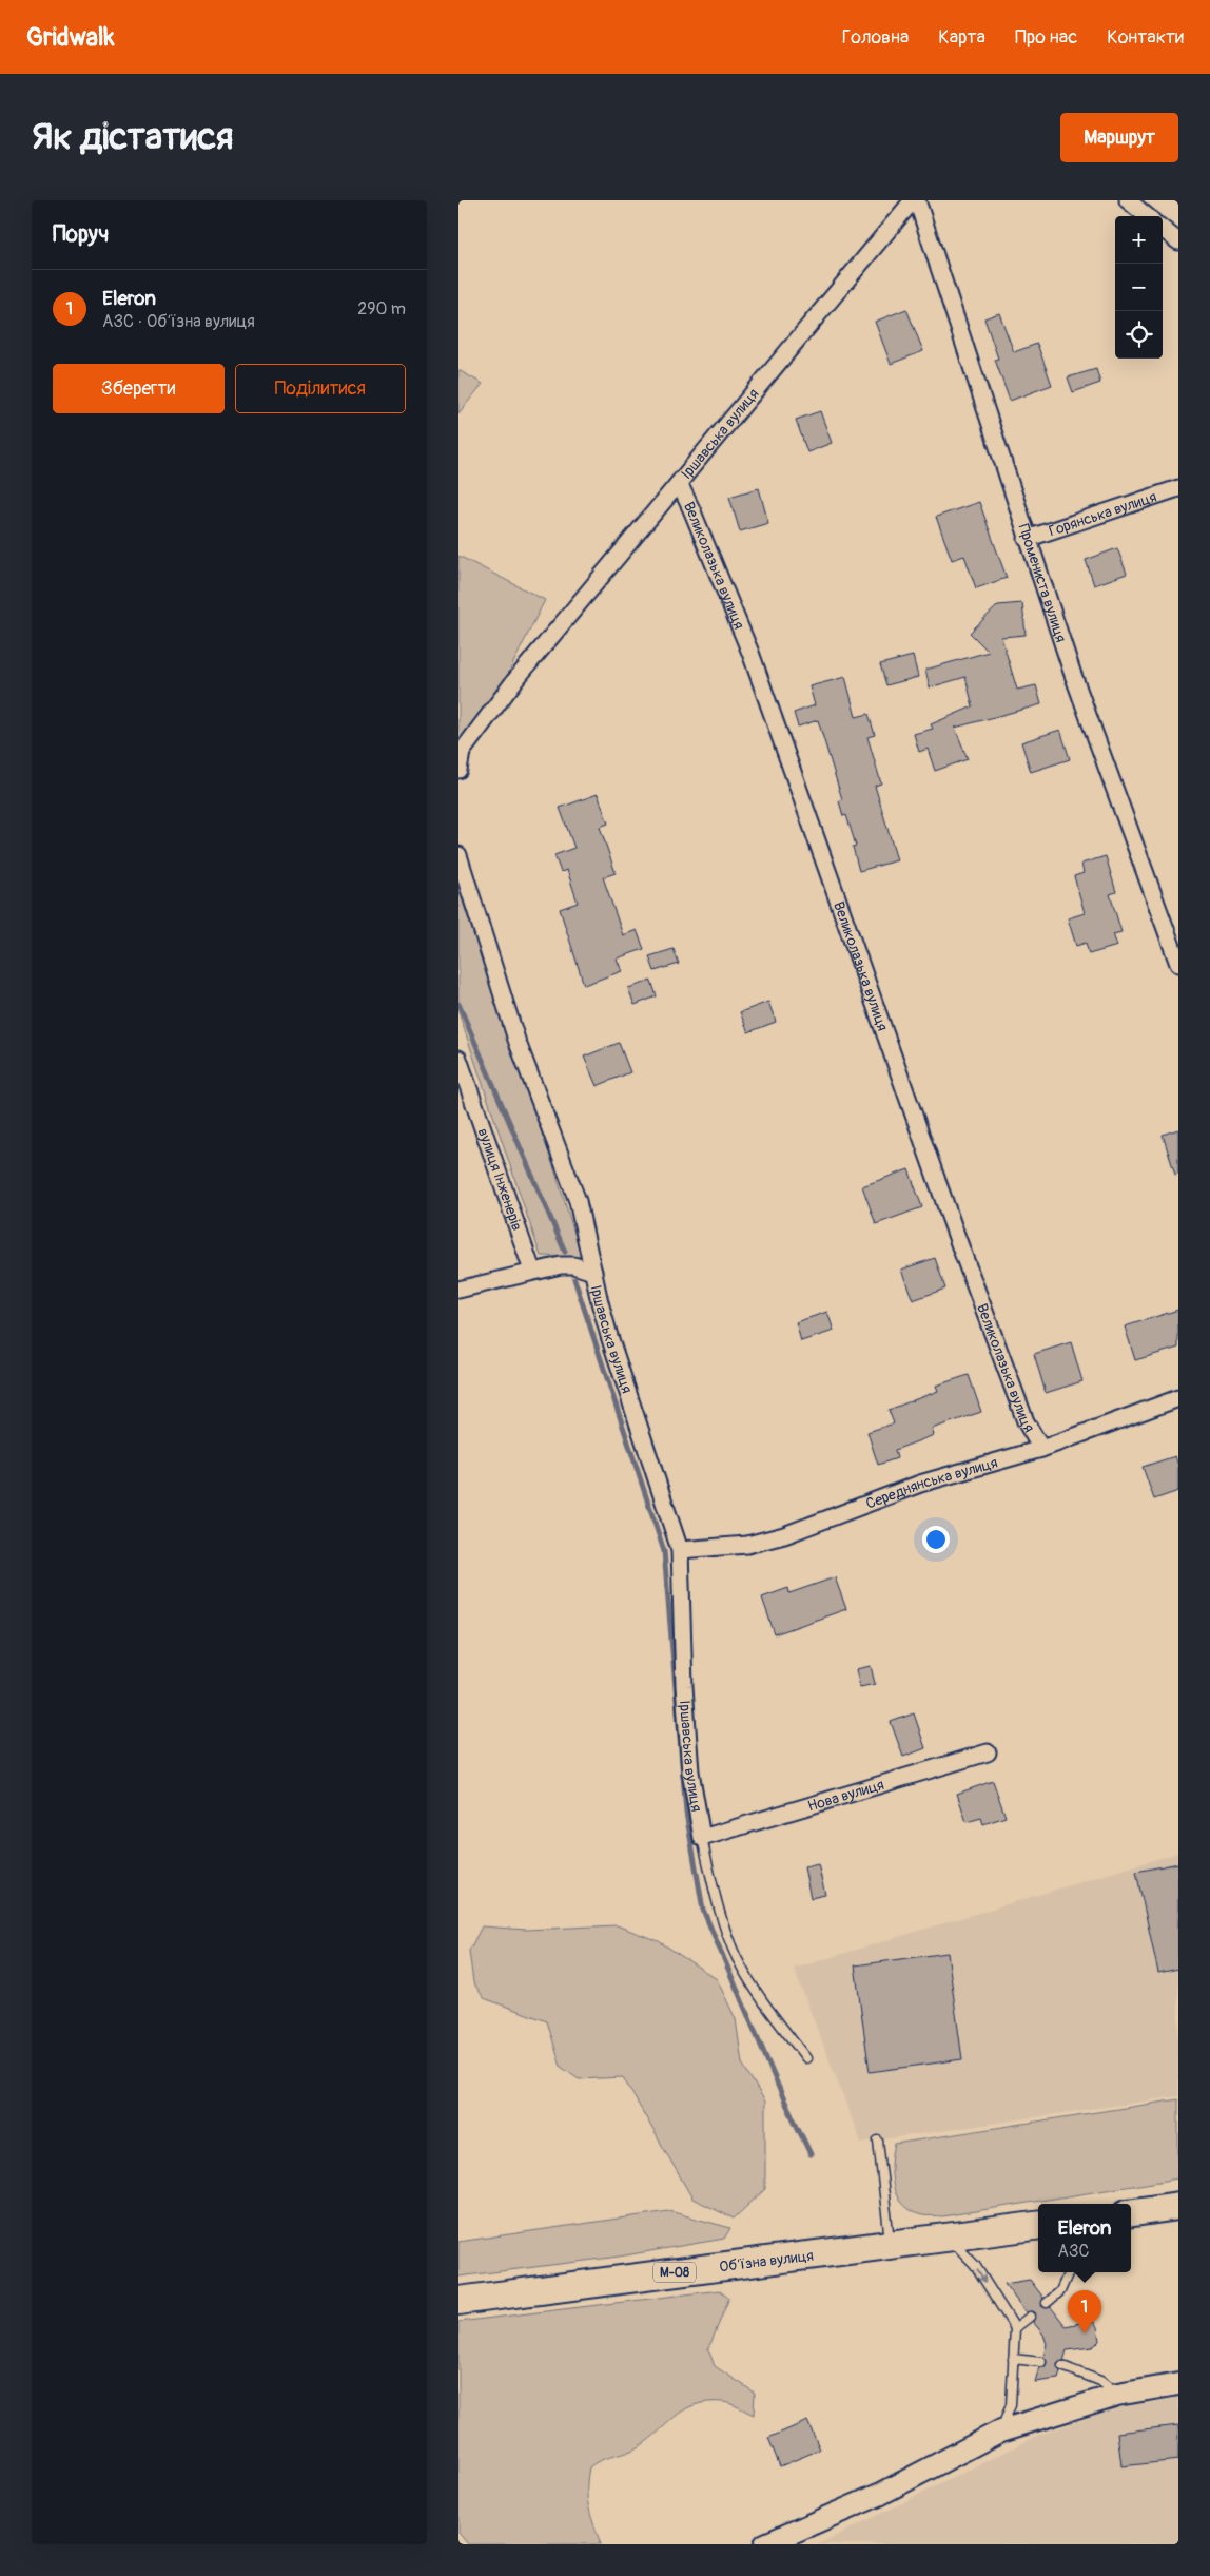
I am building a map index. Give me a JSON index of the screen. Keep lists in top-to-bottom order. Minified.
{"streets":{"highway":["Обʼїзна вулиця","М-08"],"street":["Іршавська вулиця","Горянська вулиця","Великолазька вулиця","Промениста вулиця","вулиця Інженерів","Середнянська вулиця","Нова вулиця"]},"crossings":[["Іршавська вулиця","Великолазька вулиця"],["Іршавська вулиця","Середнянська вулиця"],["Іршавська вулиця","Нова вулиця"],["Горянська вулиця","Промениста вулиця"],["Великолазька вулиця","Середнянська вулиця"]],"page":{"header":"Gridwalk","nav":["Головна","Карта","Про нас","Контакти"],"buttons":["Маршрут",["Зберегти","Поділитися"]],"title":"Як дістатися","heading":"Поруч","map_buttons":["+","−"],"list":[{"mark":"1","name":"Eleron","note":"АЗС · Обʼїзна вулиця","value":"290 m"}],"popup":["Eleron","АЗС"],"pins":"1"}}
